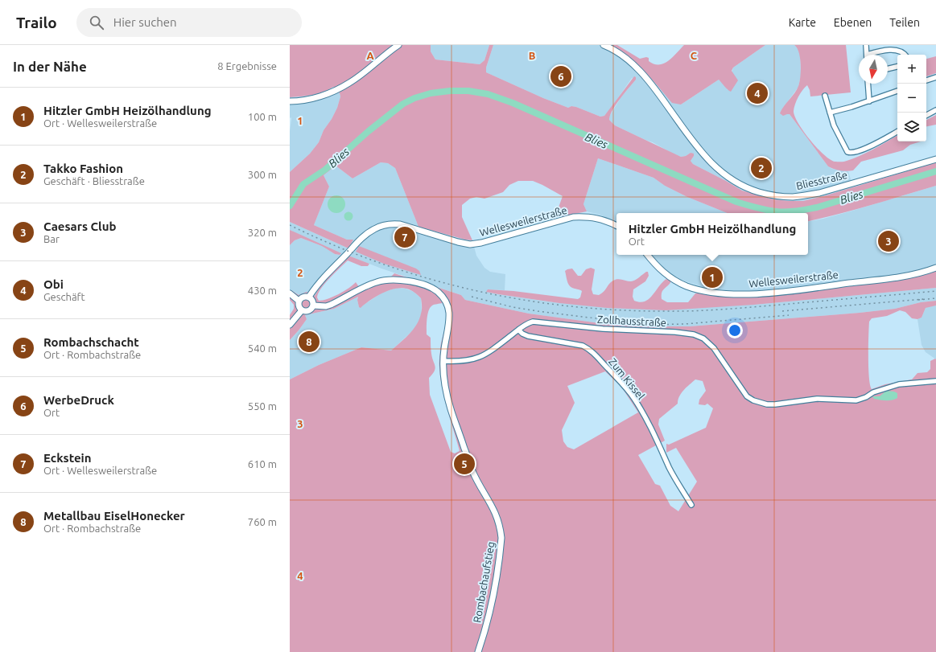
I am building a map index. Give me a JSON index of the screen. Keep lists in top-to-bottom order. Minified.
{"streets":{"main road":["Bliesstraße","Wellesweilerstraße","Rombachaufstieg"],"street":["Zollhausstraße","Zum Kissel"]},"crossings":[["Wellesweilerstraße","Rombachaufstieg"],["Zollhausstraße","Zum Kissel"],["Zollhausstraße","Rombachaufstieg"]],"water":["Blies"],"north":"bottom","page":{"header":"Trailo","search":"Hier suchen","nav":["Karte","Ebenen","Teilen"],"heading":["In der Nähe","8 Ergebnisse"],"map_buttons":["+","−"],"pins":["6","4","2","7","3","1","8","5"],"list":[{"mark":"1","name":"Hitzler GmbH Heizölhandlung","note":"Ort · Wellesweilerstraße","value":"100 m"},{"mark":"2","name":"Takko Fashion","note":"Geschäft · Bliesstraße","value":"300 m"},{"mark":"3","name":"Caesars Club","note":"Bar","value":"320 m"},{"mark":"4","name":"Obi","note":"Geschäft","value":"430 m"},{"mark":"5","name":"Rombachschacht","note":"Ort · Rombachstraße","value":"540 m"},{"mark":"6","name":"WerbeDruck","note":"Ort","value":"550 m"},{"mark":"7","name":"Eckstein","note":"Ort · Wellesweilerstraße","value":"610 m"},{"mark":"8","name":"Metallbau EiselHonecker","note":"Ort · Rombachstraße","value":"760 m"}],"popup":["Hitzler GmbH Heizölhandlung","Ort"]},"grid":{"columns":["A","B","C"],"rows":["1","2","3","4"]}}
